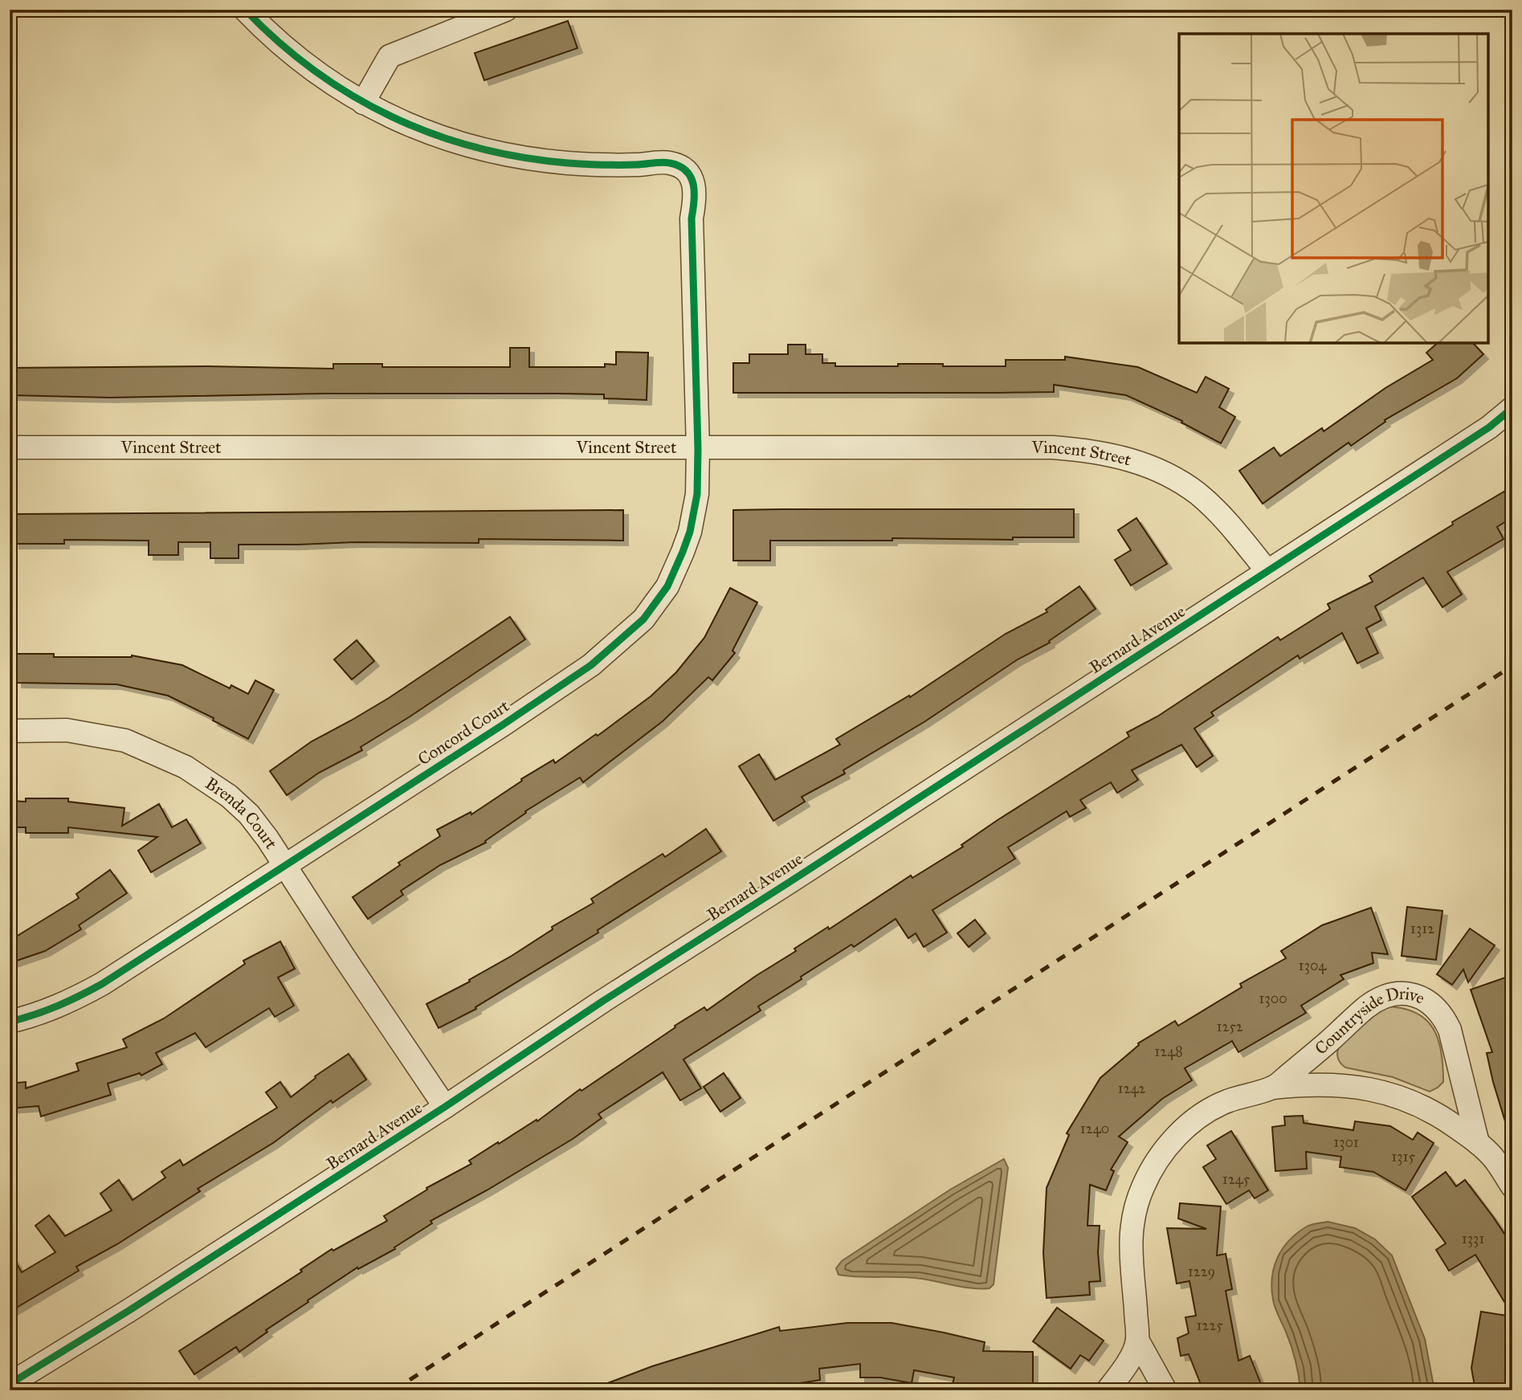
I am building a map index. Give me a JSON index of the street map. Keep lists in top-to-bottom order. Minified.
{"streets":{"street":["Vincent Street","Bernard Avenue","Concord Court","Brenda Court","Countryside Drive"]},"crossings":[["Vincent Street","Bernard Avenue"],["Vincent Street","Concord Court"],["Bernard Avenue","Brenda Court"],["Concord Court","Brenda Court"]],"house_numbers":["1312","1304","1300","1252","1248","1242","1240","1301","1315","1245","1331","1229","1225"]}
